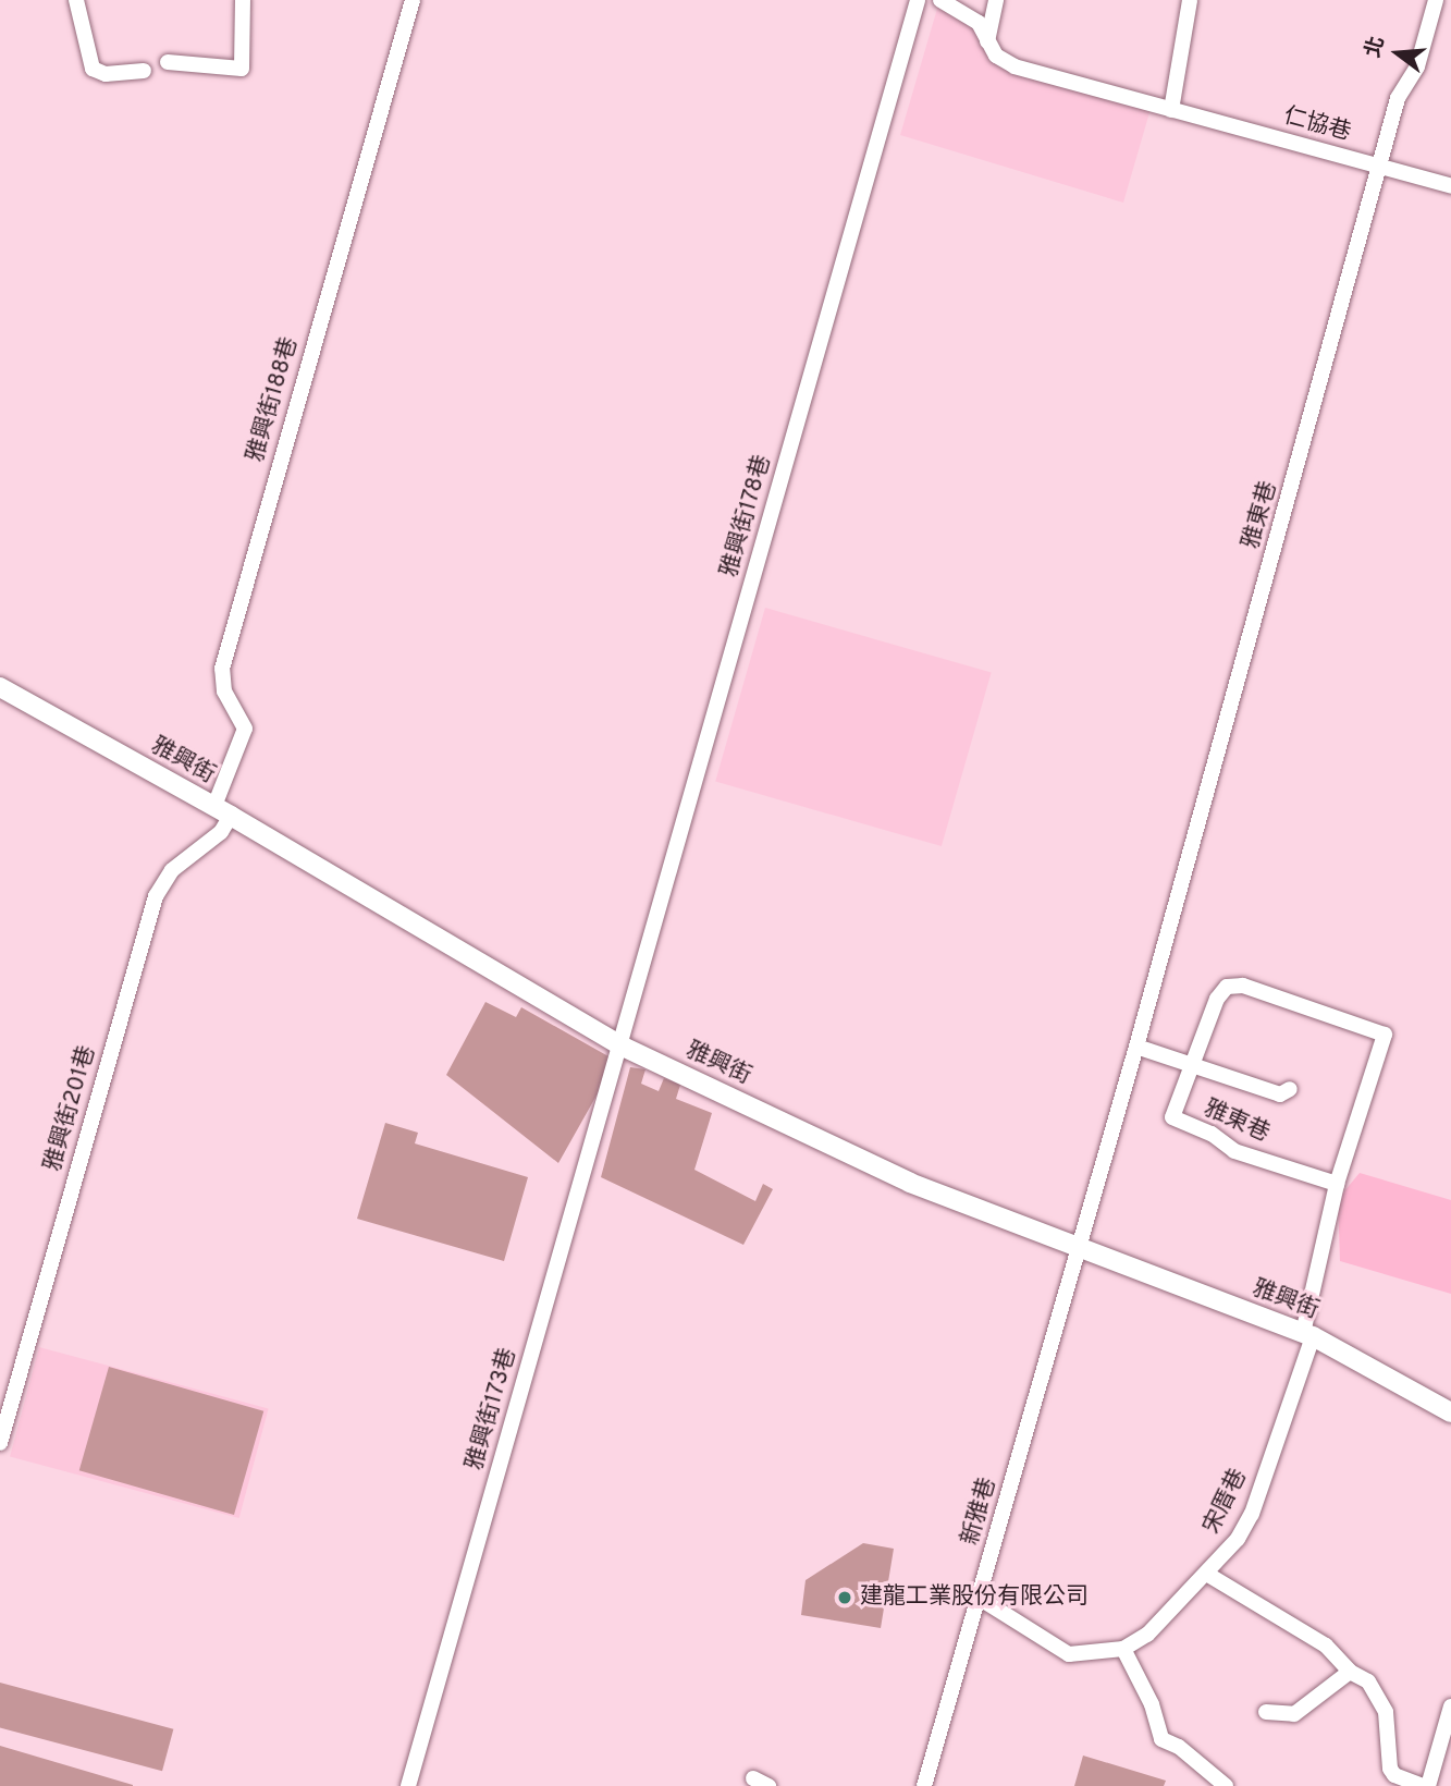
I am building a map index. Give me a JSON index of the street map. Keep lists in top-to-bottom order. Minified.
{"streets":{"street":["仁協巷","雅興街188巷","雅東巷","雅興街178巷","雅興街","雅興街201巷","雅興街173巷","宋厝巷","新雅巷"]},"crossings":[["仁協巷","雅東巷"],["雅興街188巷","雅興街"],["雅興街188巷","雅興街201巷"],["雅東巷","雅興街"],["雅東巷","宋厝巷"],["雅東巷","新雅巷"],["雅興街178巷","雅興街"],["雅興街178巷","雅興街173巷"],["雅興街","雅興街201巷"],["雅興街","雅興街173巷"],["雅興街","宋厝巷"],["雅興街","新雅巷"]],"places":["建龍工業股份有限公司"],"north":"left"}
